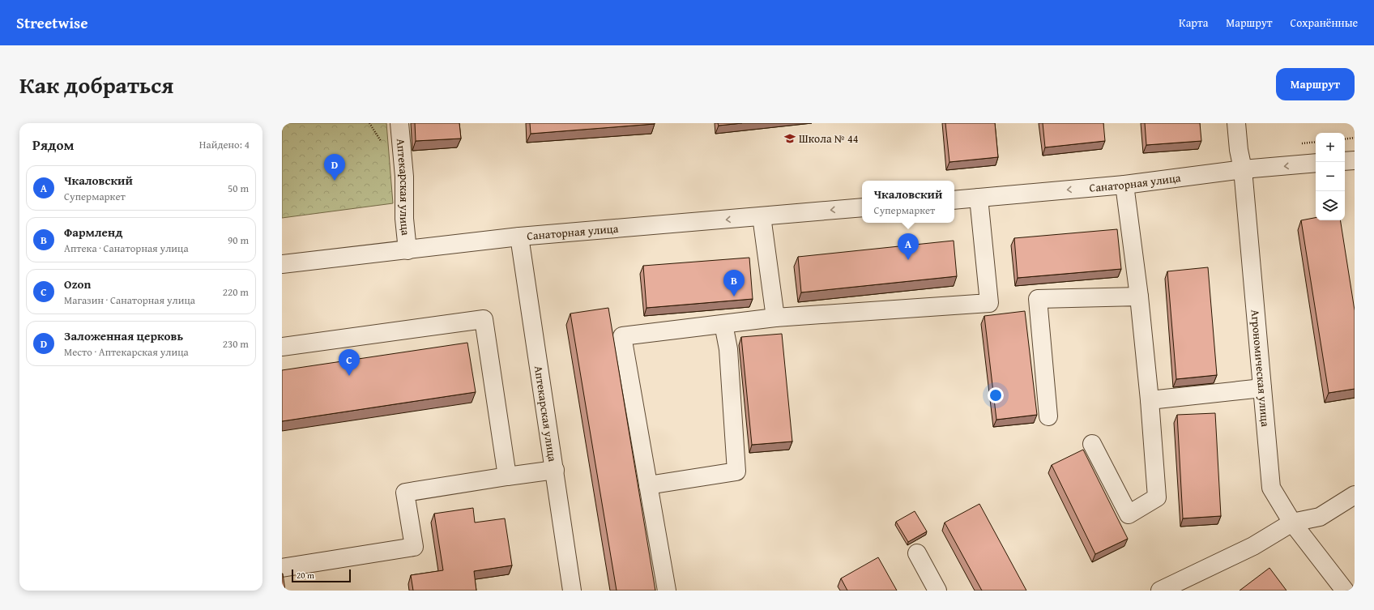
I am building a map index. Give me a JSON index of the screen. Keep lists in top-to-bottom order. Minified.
{"streets":{"street":["Санаторная улица","Аптекарская улица","Агрономическая улица"]},"crossings":[["Санаторная улица","Аптекарская улица"],["Санаторная улица","Агрономическая улица"]],"one_way":["Санаторная улица"],"places":{"school or university":["Школа № 44"]},"scale_bar":"20 m","page":{"header":"Streetwise","nav":["Карта","Маршрут","Сохранённые"],"title":"Как добраться","buttons":"Маршрут","heading":["Рядом","Найдено: 4"],"map_buttons":["+","−"],"pins":["D","A","B","C"],"list":[{"mark":"A","name":"Чкаловский","note":"Супермаркет","value":"50 m"},{"mark":"B","name":"Фармленд","note":"Аптека · Санаторная улица","value":"90 m"},{"mark":"C","name":"Ozon","note":"Магазин · Санаторная улица","value":"220 m"},{"mark":"D","name":"Заложенная церковь","note":"Место · Аптекарская улица","value":"230 m"}],"popup":["Чкаловский","Супермаркет"],"scale":"20 m"}}
